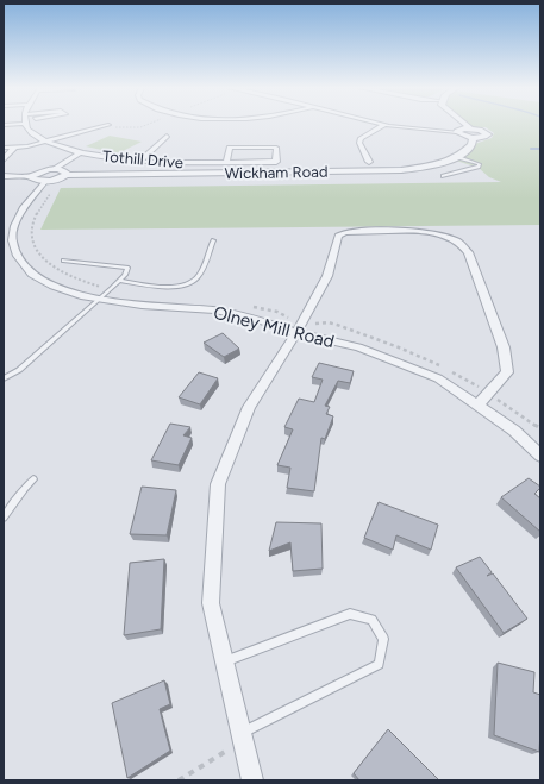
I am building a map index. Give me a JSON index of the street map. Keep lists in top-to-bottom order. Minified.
{"streets":{"street":["Tothill Drive","Wickham Road","Olney Mill Road"]}}
